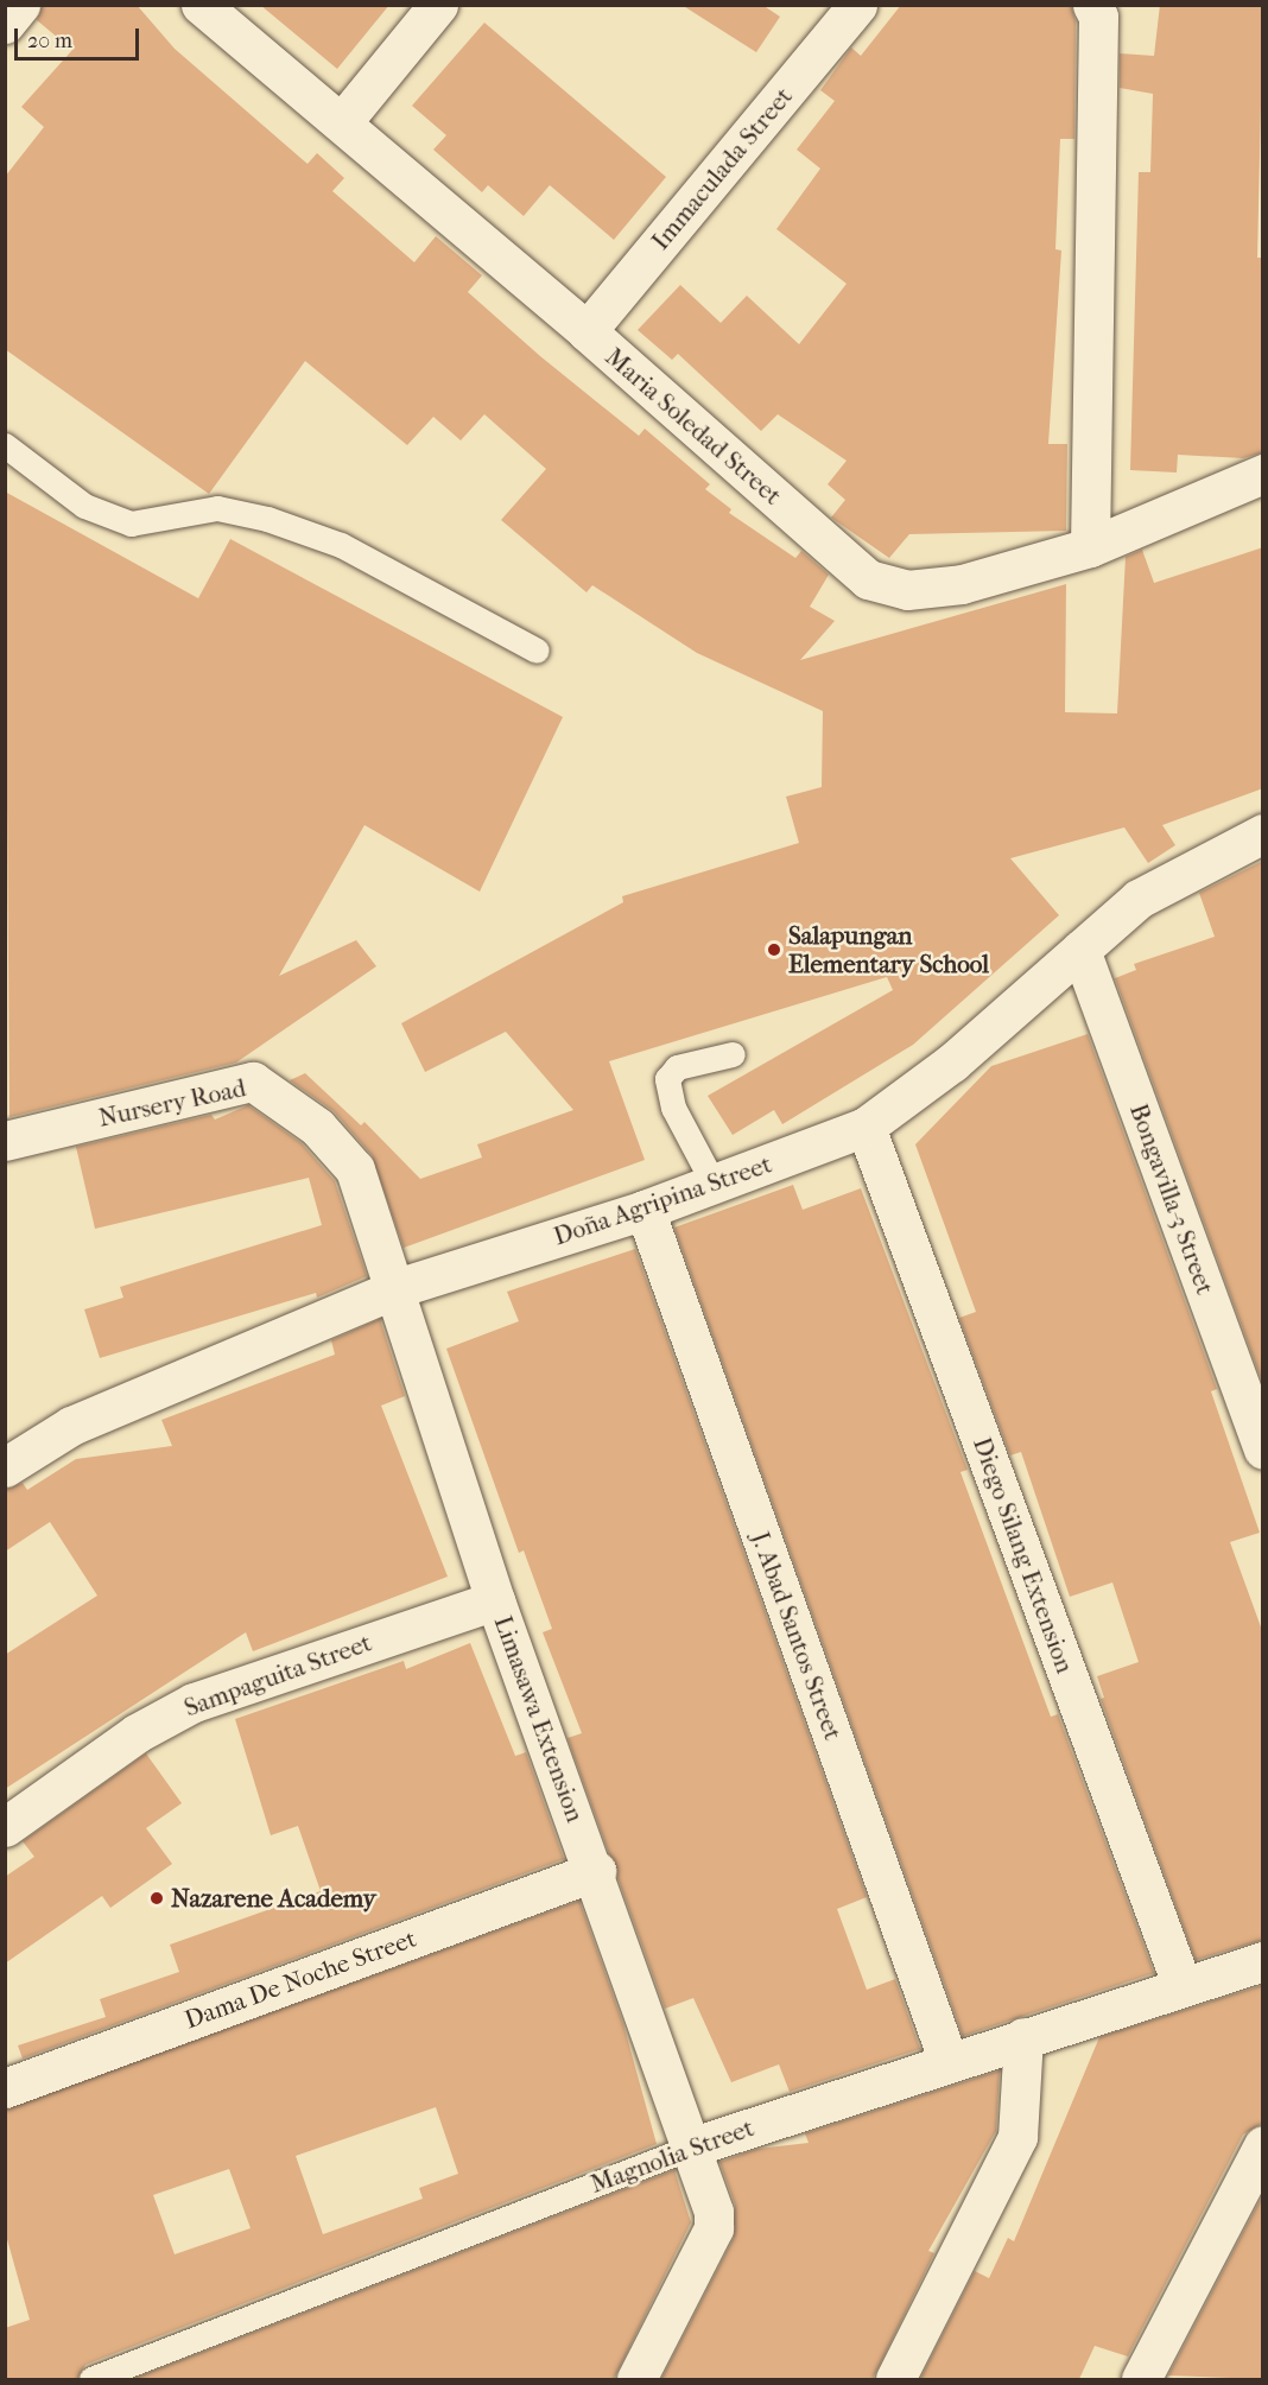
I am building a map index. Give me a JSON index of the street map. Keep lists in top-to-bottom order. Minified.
{"streets":{"street":["Immaculada Street","Maria Soledad Street","Nursery Road","Bongavilla-3 Street","Doña Agripina Street","Diego Silang Extension","J. Abad Santos Street","Sampaguita Street","Limasawa Extension","Dama De Noche Street","Magnolia Street"]},"crossings":[["Immaculada Street","Maria Soledad Street"],["Nursery Road","Doña Agripina Street"],["Nursery Road","Limasawa Extension"],["Bongavilla-3 Street","Doña Agripina Street"],["Doña Agripina Street","Diego Silang Extension"],["Doña Agripina Street","J. Abad Santos Street"],["Doña Agripina Street","Limasawa Extension"],["Diego Silang Extension","Magnolia Street"],["J. Abad Santos Street","Magnolia Street"],["Sampaguita Street","Limasawa Extension"],["Limasawa Extension","Dama De Noche Street"],["Limasawa Extension","Magnolia Street"]],"places":["Salapungan Elementary School","Nazarene Academy"],"scale_bar":"20 m"}
